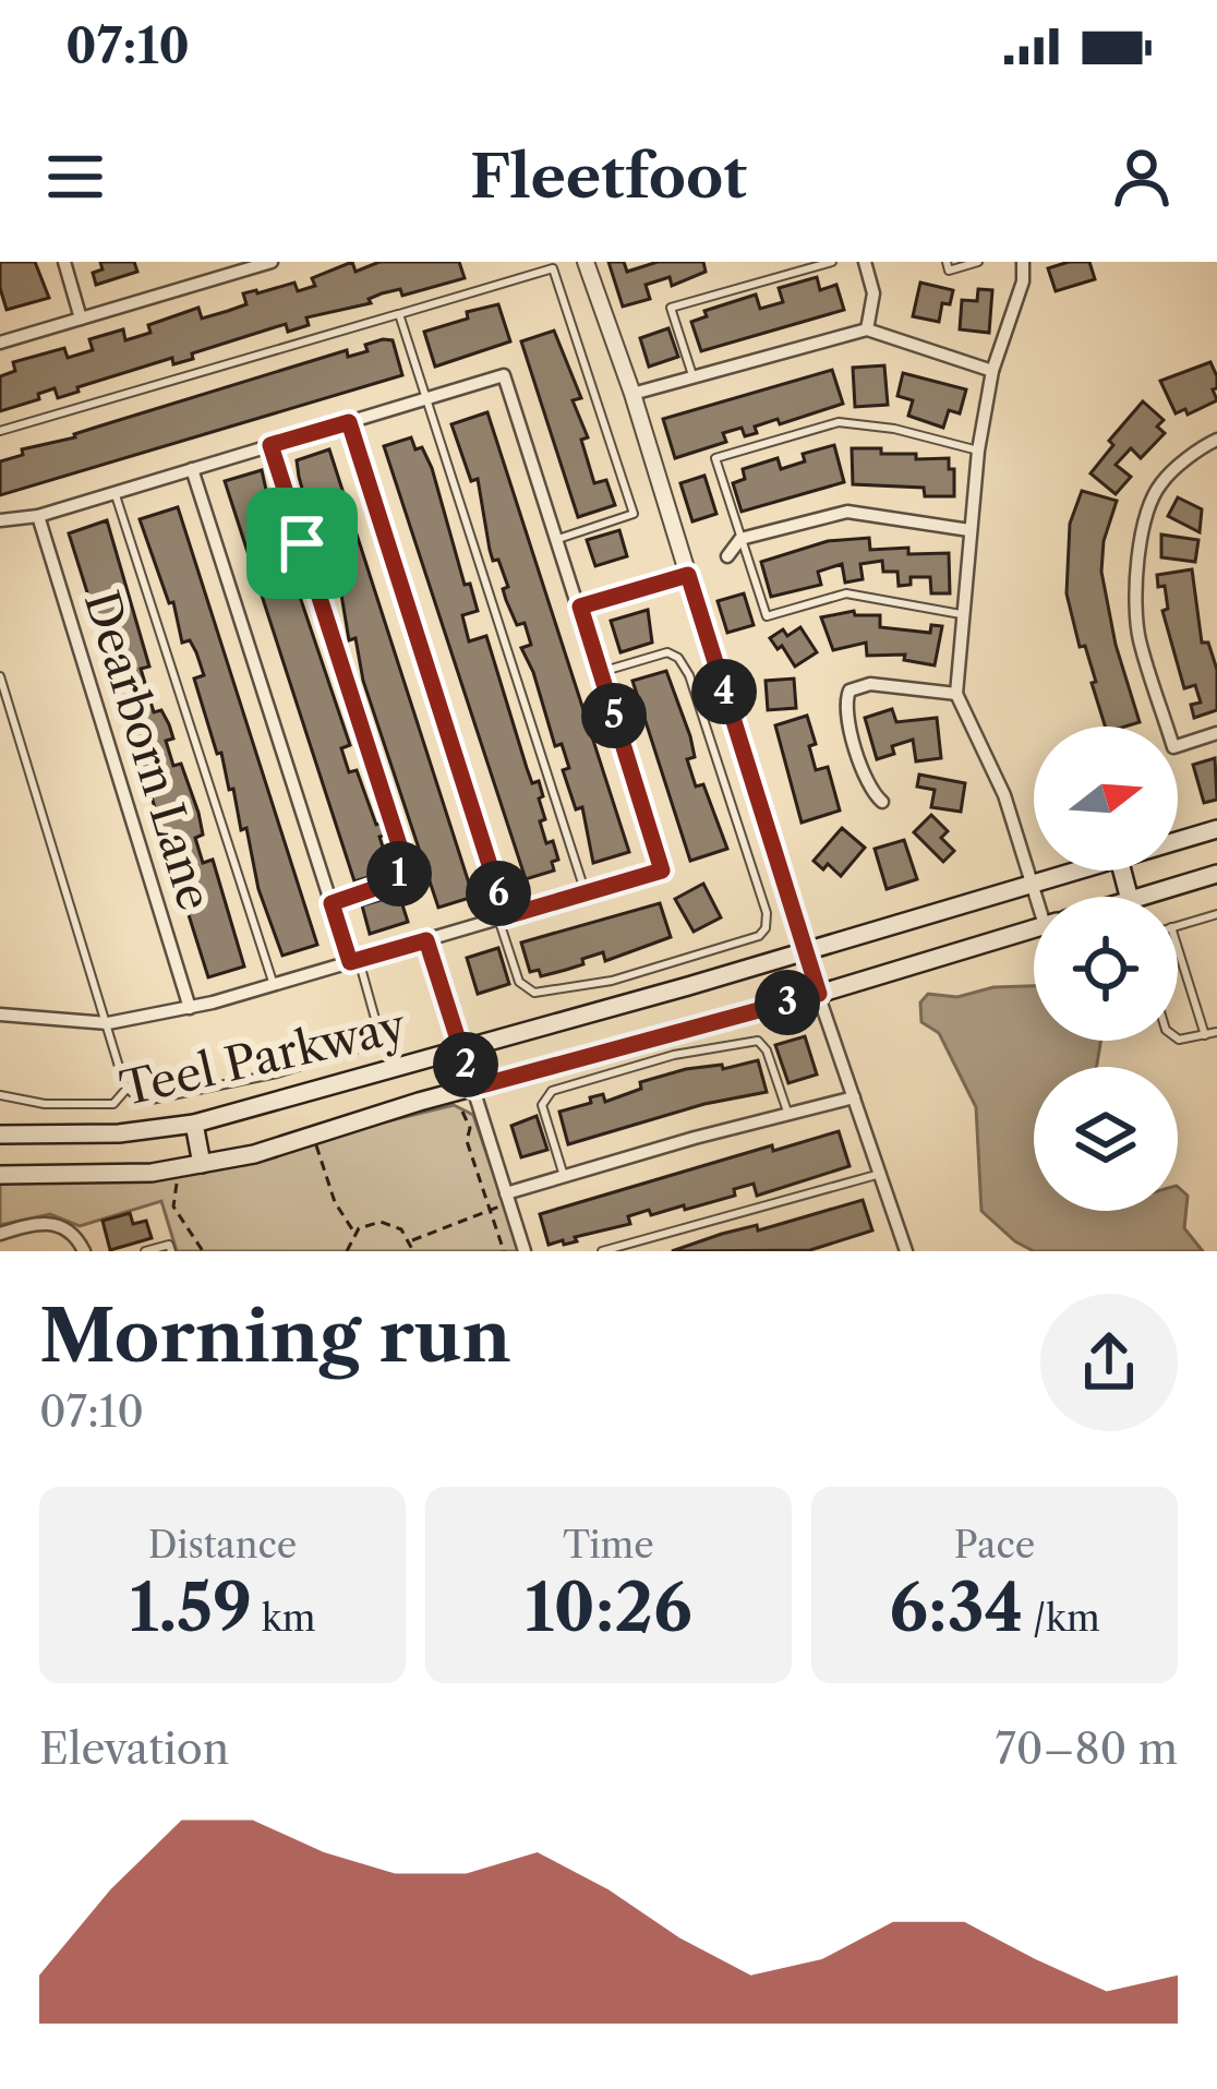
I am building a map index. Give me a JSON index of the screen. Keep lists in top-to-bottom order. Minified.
{"streets":{"main road":["Teel Parkway"],"street":["Dearborn Lane"]},"north":"right","page":{"status":"07:10","header":"Fleetfoot","pins":["4","5","1","6","3","2"],"heading":["Morning run","07:10"],"stats":[["Distance","1.59 km"],["Time","10:26"],["Pace","6:34 /km"]],"chart":["Elevation","70–80 m"]}}
